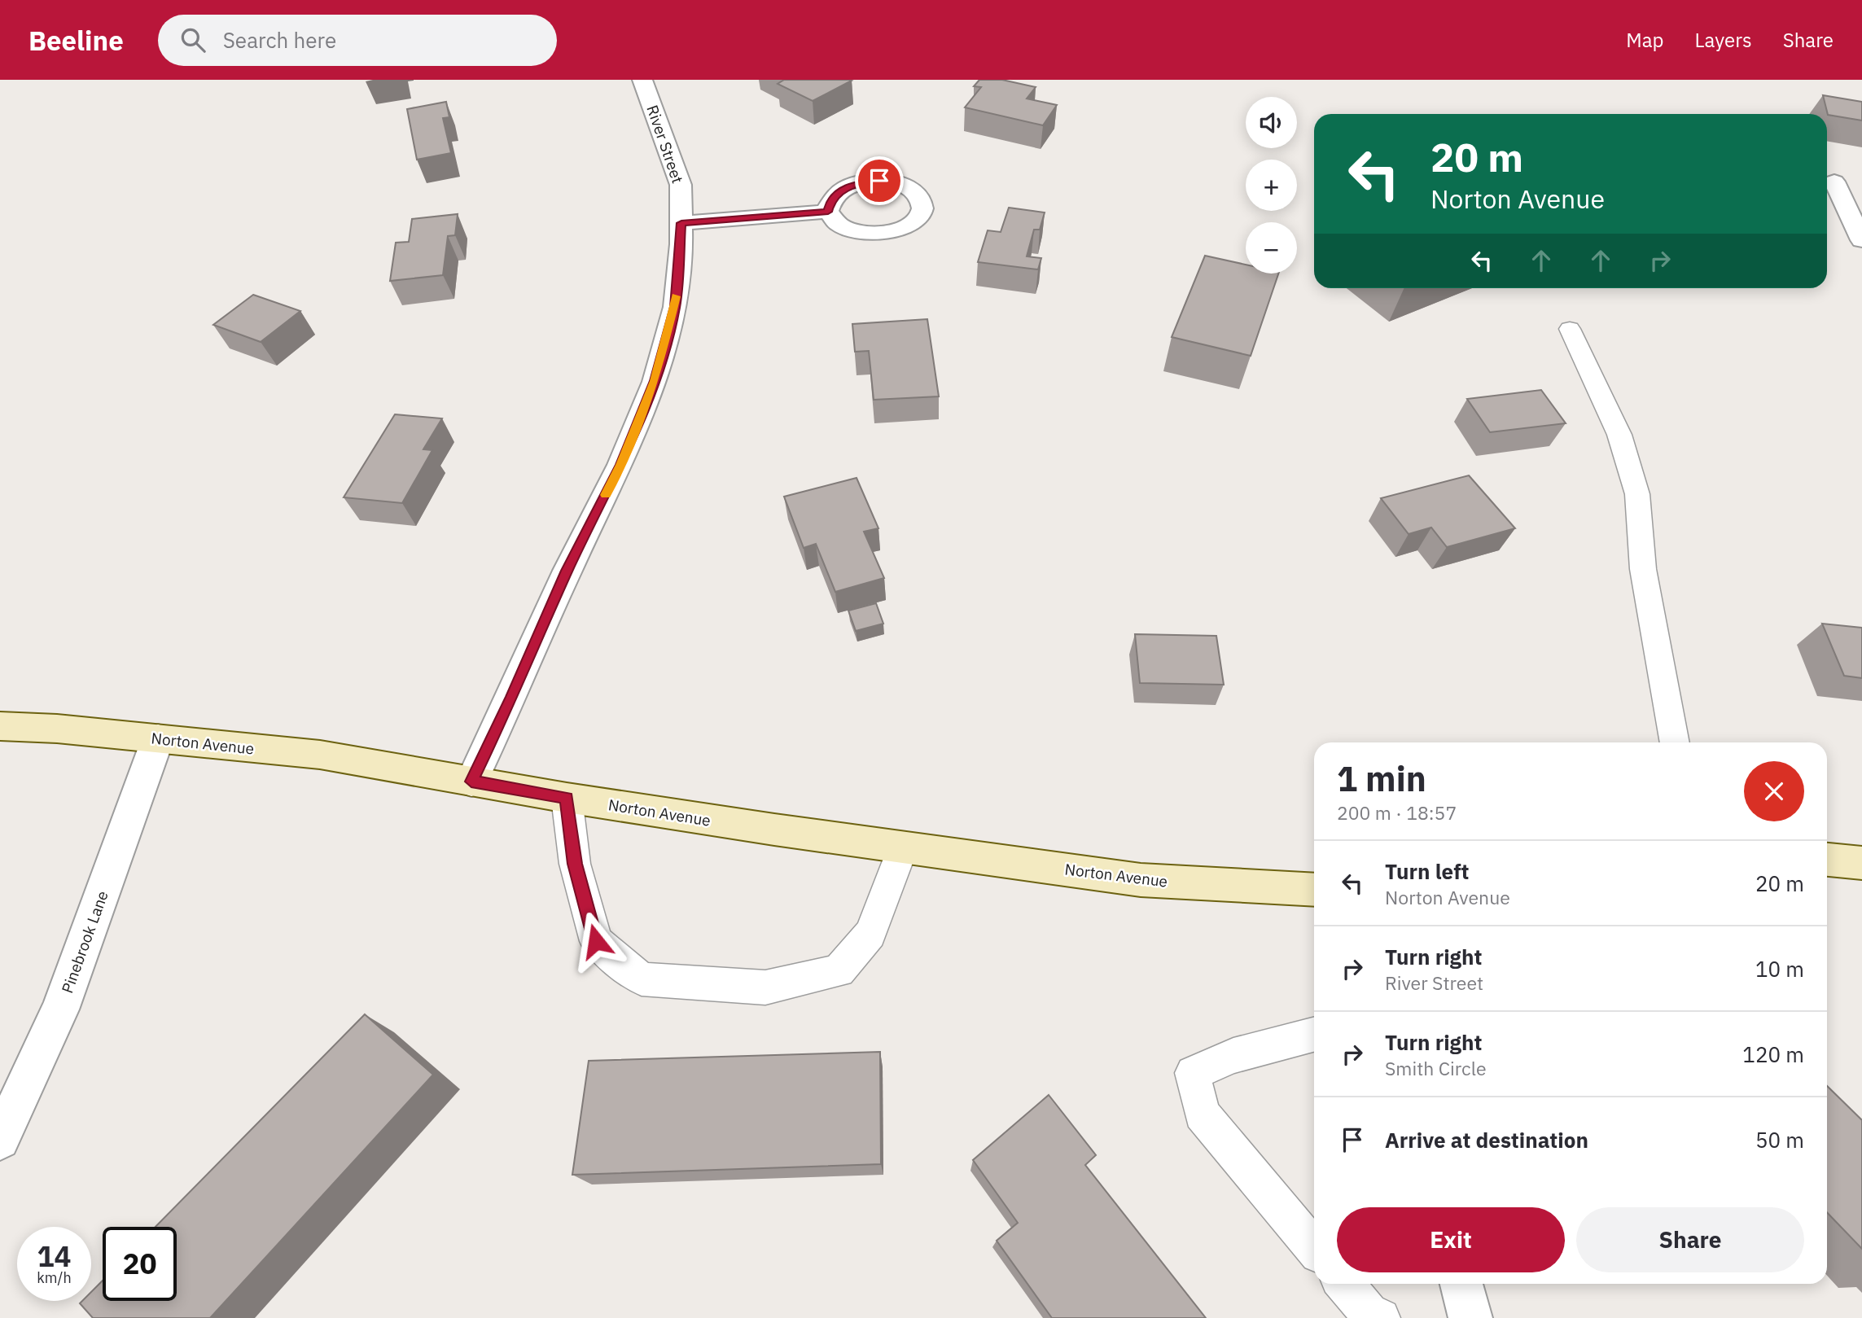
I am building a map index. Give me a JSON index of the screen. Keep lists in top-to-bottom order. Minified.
{"streets":{"street":["River Street","Norton Avenue","Pinebrook Lane"]},"crossings":[["River Street","Norton Avenue"],["Norton Avenue","Pinebrook Lane"]],"page":{"header":"Beeline","search":"Search here","nav":["Map","Layers","Share"],"map_buttons":["+","−"],"turn":["20 m","Norton Avenue"],"heading":["1 min","200 m · 18:57"],"list":[{"name":"Turn left","note":"Norton Avenue","value":"20 m"},{"name":"Turn right","note":"River Street","value":"10 m"},{"name":"Turn right","note":"Smith Circle","value":"120 m"},{"name":"Arrive at destination","value":"50 m"}],"buttons":["Exit","Share"],"speed":"14 km/h","limit":"20"}}
